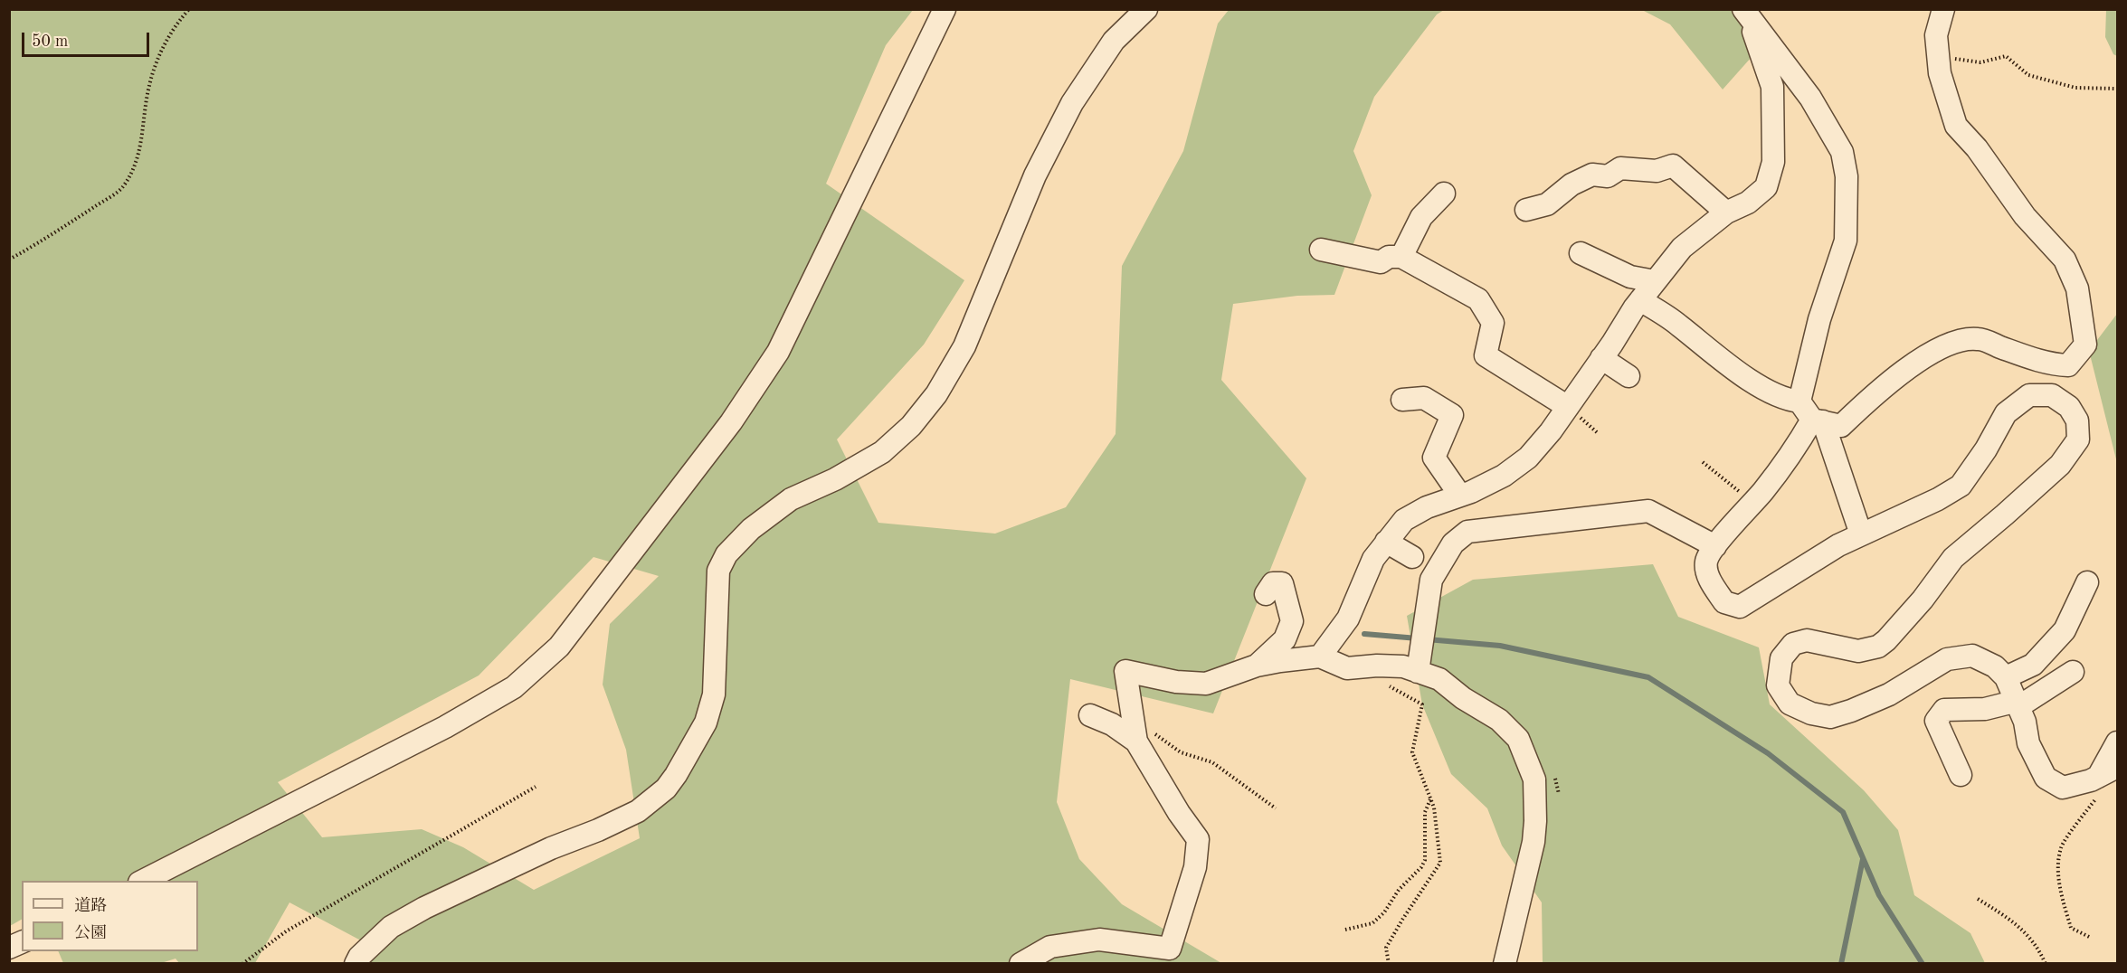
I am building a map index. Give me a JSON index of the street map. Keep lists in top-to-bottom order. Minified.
{"legend":["道路","公園"],"scale_bar":"50 m"}
